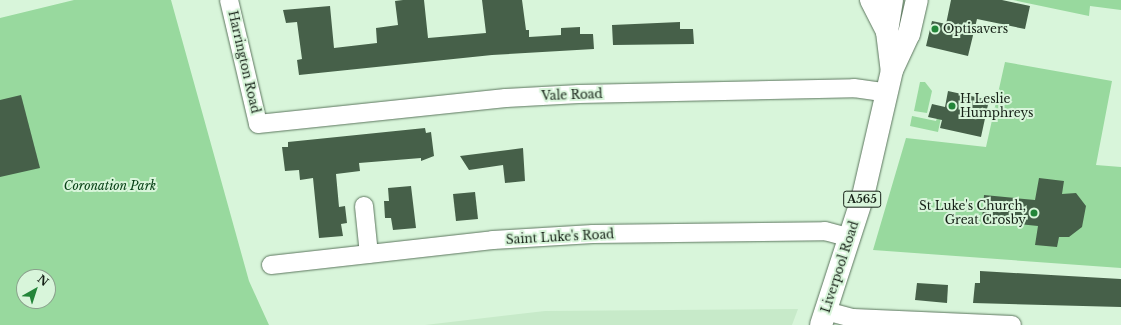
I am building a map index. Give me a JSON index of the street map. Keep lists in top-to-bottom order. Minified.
{"streets":{"main road":["A565","Liverpool Road"],"street":["Harrington Road","Vale Road","Saint Luke's Road"]},"crossings":[["Harrington Road","Vale Road"],["Vale Road","Liverpool Road"],["Saint Luke's Road","Liverpool Road"]],"parks":["Coronation Park"],"places":["Optisavers","H Leslie Humphreys","St Luke's Church, Great Crosby"],"north":"top right"}
